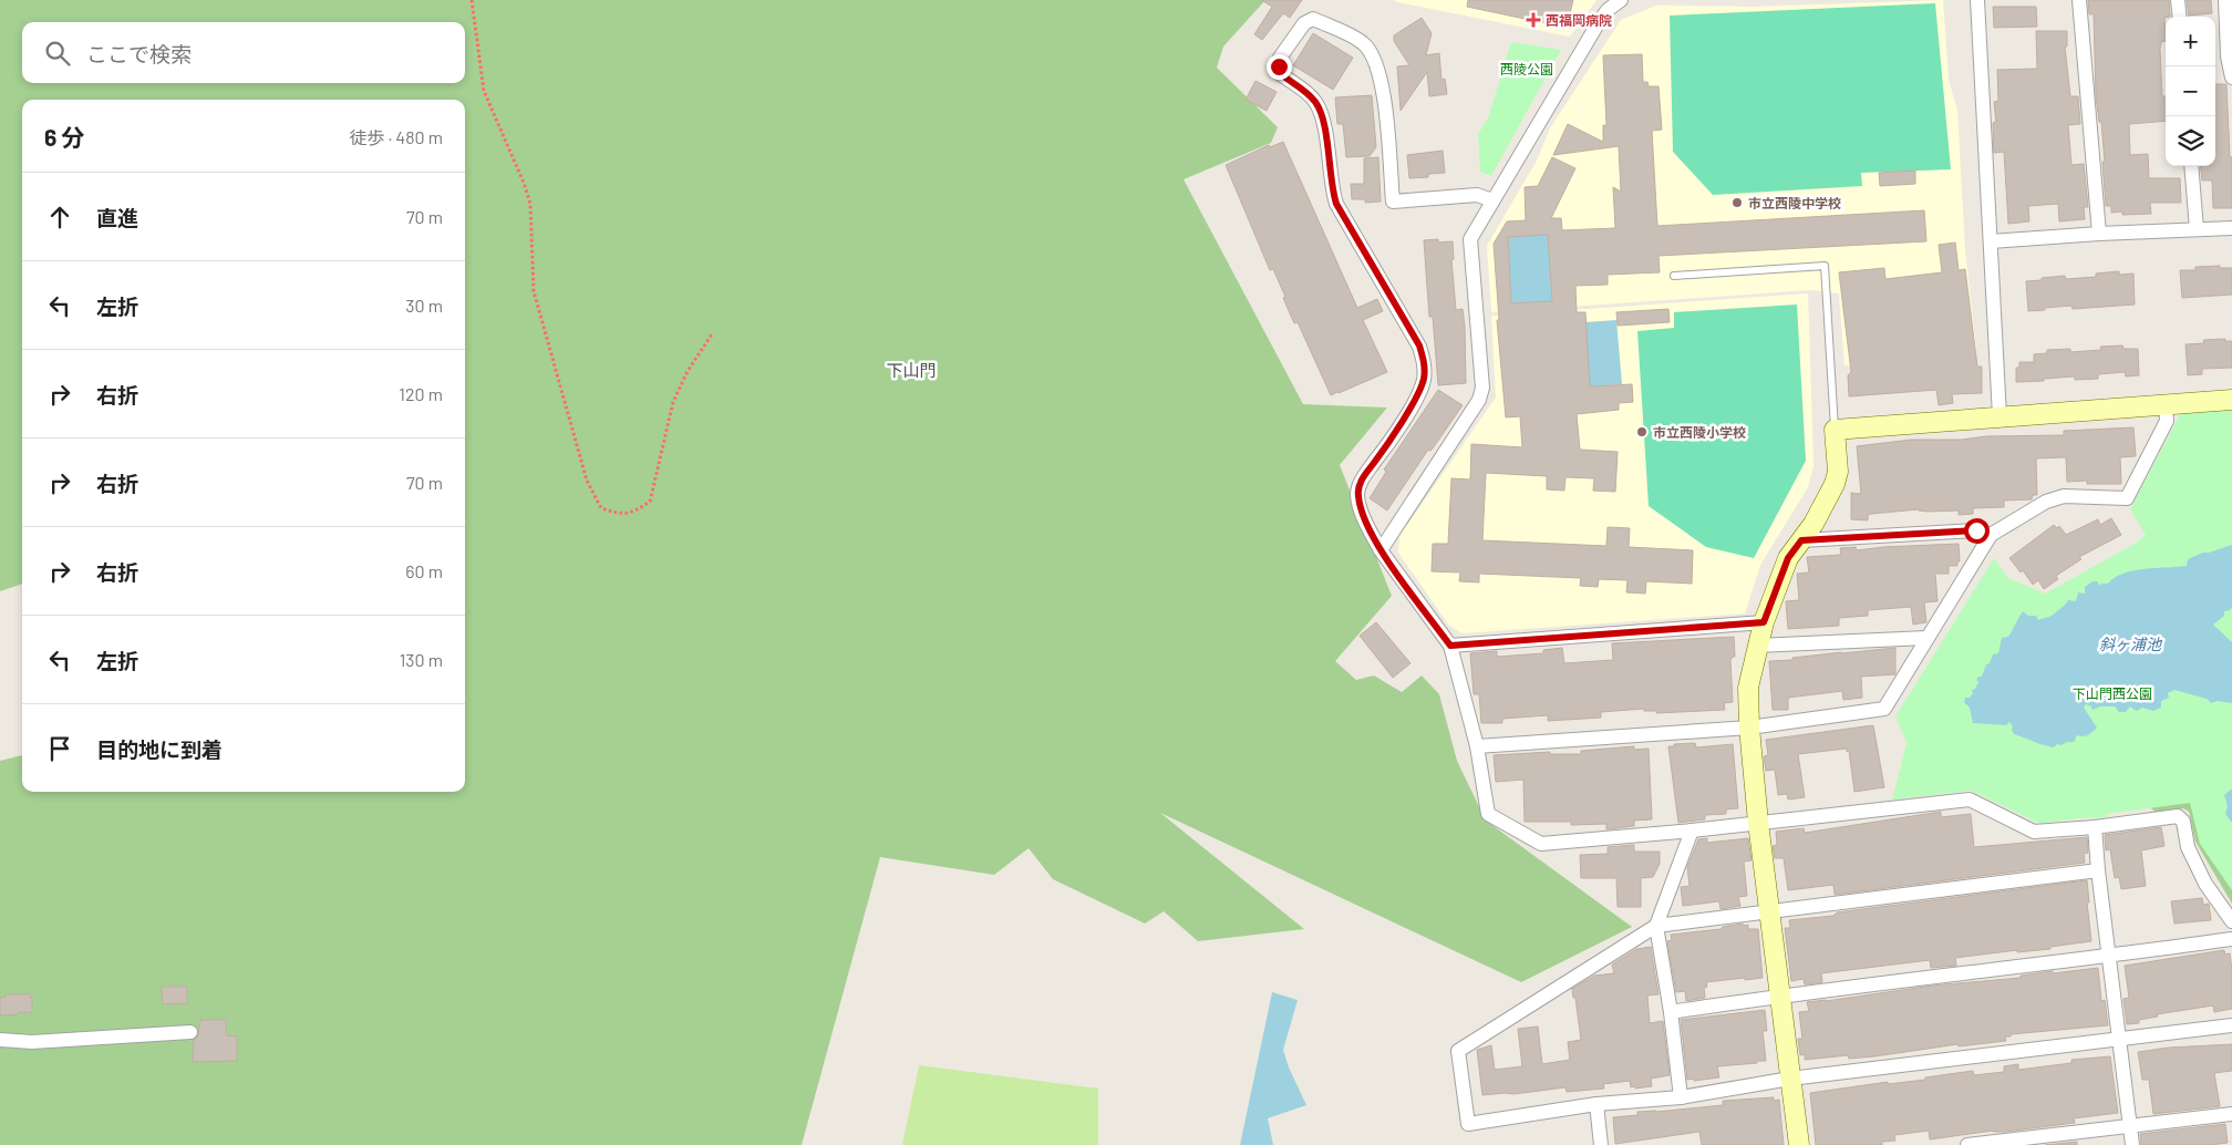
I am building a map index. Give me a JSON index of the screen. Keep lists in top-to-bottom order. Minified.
{"districts":["下山門"],"water":["斜ヶ浦池"],"parks":["西陵公園","下山門西公園"],"places":{"health":["西福岡病院"],"other":["市立西陵中学校","市立西陵小学校"]},"page":{"map_buttons":["+","−"],"search":"ここで検索","heading":["6 分","徒歩 · 480 m"],"list":[["直進","70 m"],["左折","30 m"],["右折","120 m"],["右折","70 m"],["右折","60 m"],["左折","130 m"],"目的地に到着"]}}
